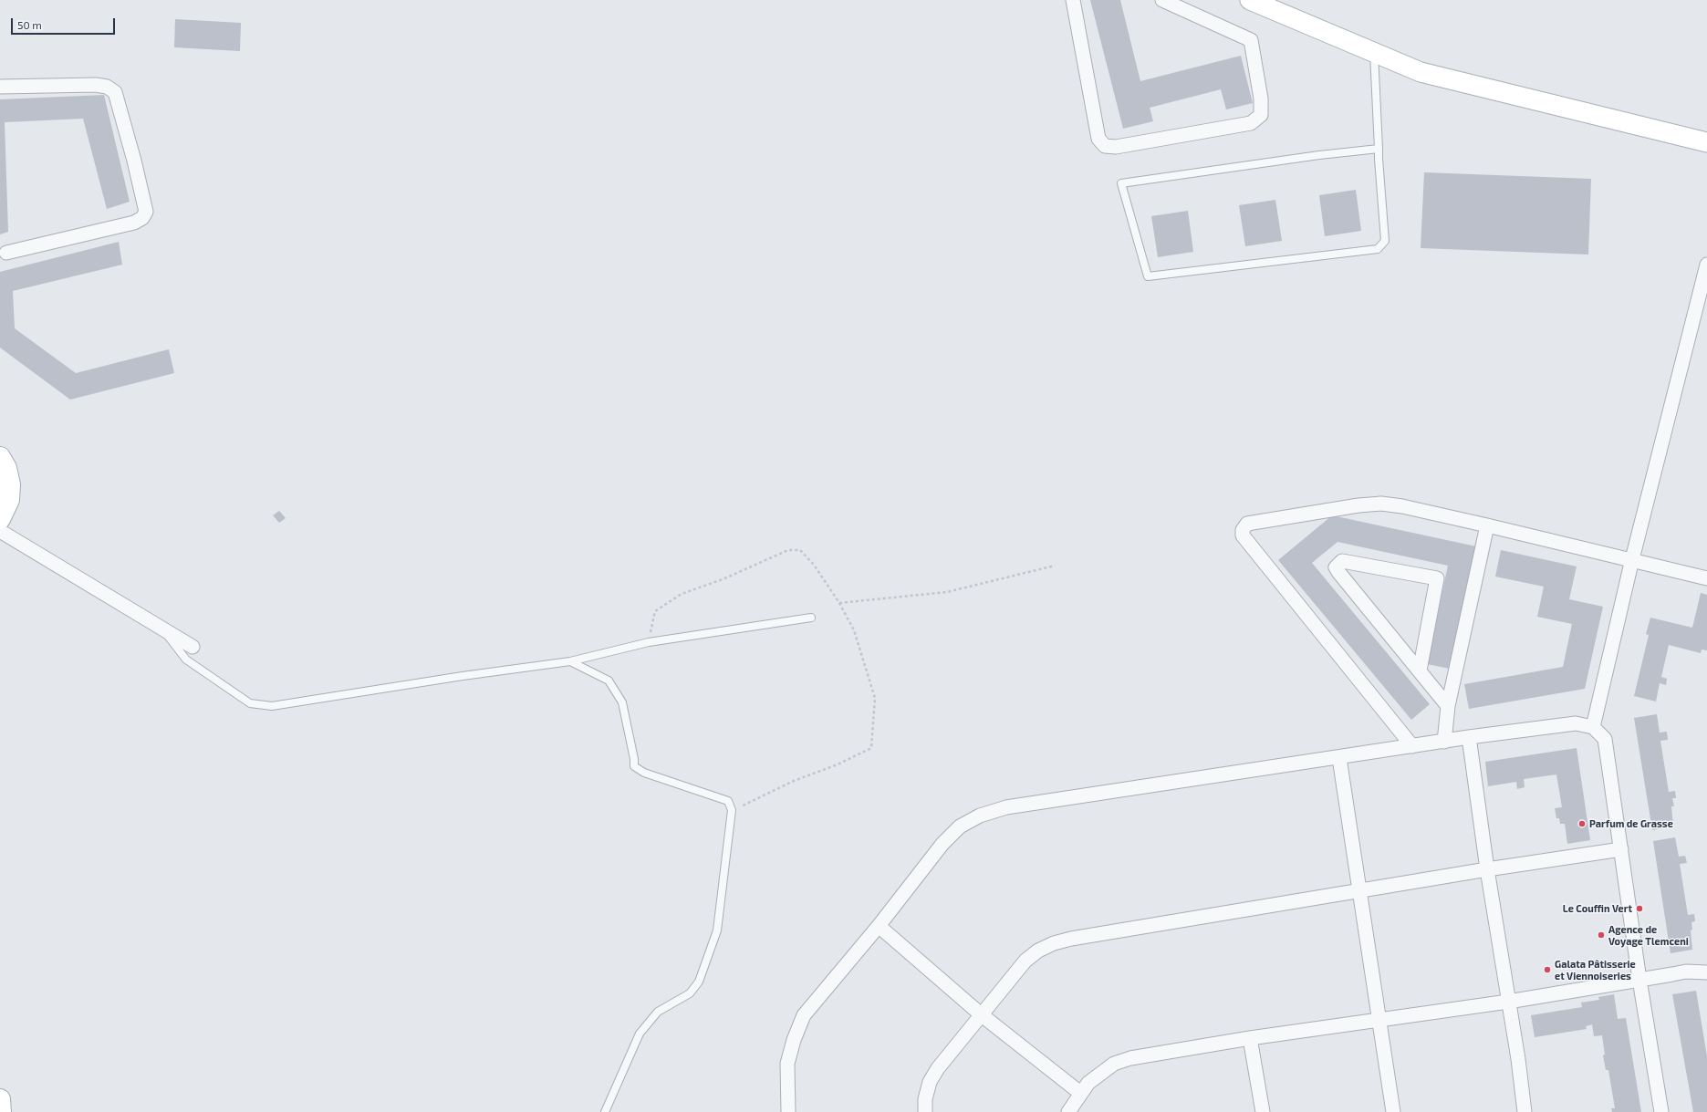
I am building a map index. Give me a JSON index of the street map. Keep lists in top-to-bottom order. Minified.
{"places":["Parfum de Grasse","Le Couffin Vert","Agence de Voyage Tlemceni","Galata Pâtisserie et Viennoiseries"],"scale_bar":"50 m"}
